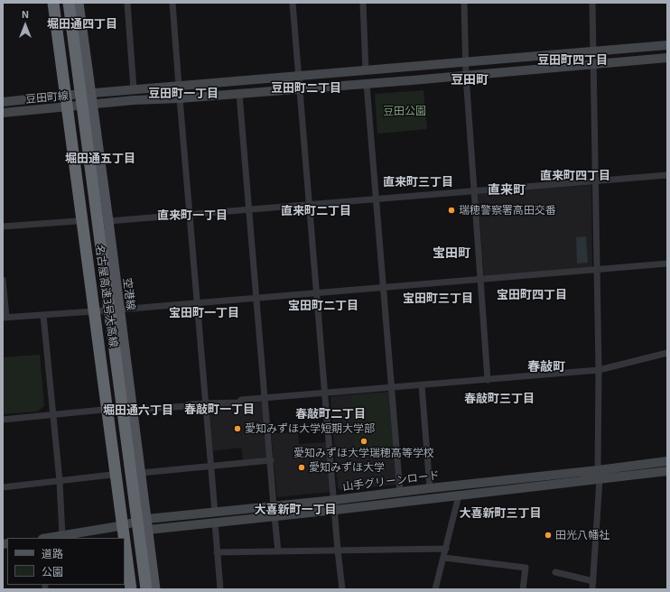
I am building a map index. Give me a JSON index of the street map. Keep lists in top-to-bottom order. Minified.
{"streets":{"highway":["名古屋高速3号大高線"],"main road":["空港線"],"street":["豆田町線","山手グリーンロード"]},"crossings":[["豆田町線","空港線"],["空港線","山手グリーンロード"]],"districts":["堀田通四丁目","豆田町四丁目","豆田町","豆田町二丁目","豆田町一丁目","堀田通五丁目","直来町四丁目","直来町三丁目","直来町","直来町二丁目","直来町一丁目","宝田町","宝田町四丁目","宝田町三丁目","宝田町二丁目","宝田町一丁目","春敲町","春敲町三丁目","春敲町一丁目","堀田通六丁目","春敲町二丁目","大喜新町一丁目","大喜新町三丁目"],"parks":["豆田公園"],"places":["瑞穂警察署高田交番","愛知みずほ大学短期大学部","愛知みずほ大学瑞穂高等学校","愛知みずほ大学","田光八幡社"],"legend":["道路","公園"],"north":"top"}
